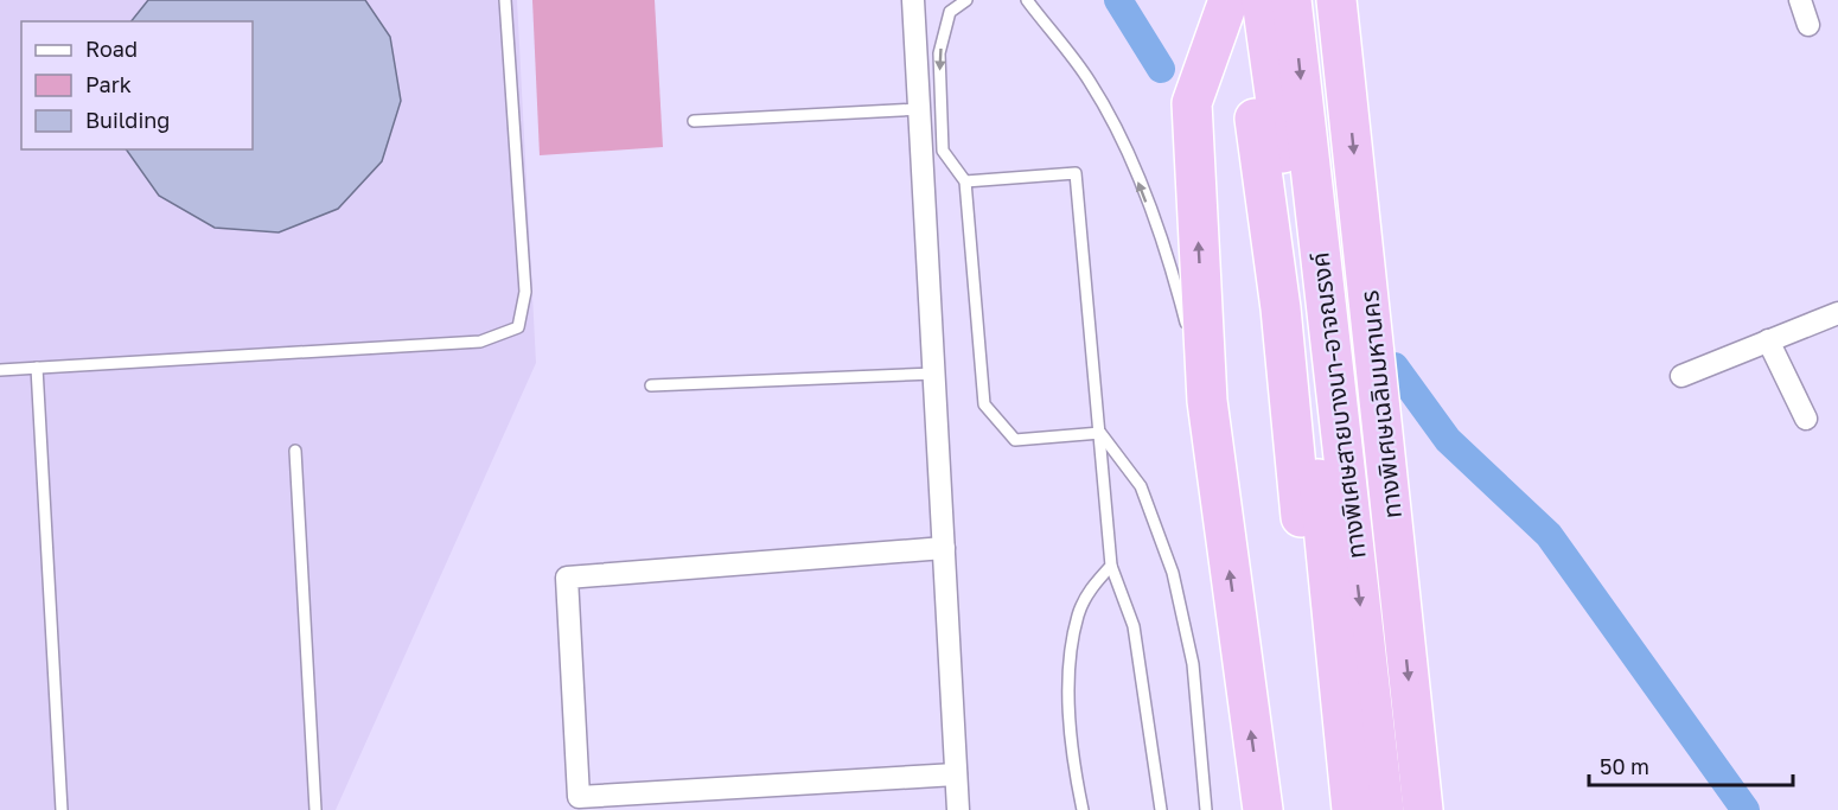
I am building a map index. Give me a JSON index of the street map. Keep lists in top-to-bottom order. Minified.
{"streets":{"highway":["ทางพิเศษเฉลิมมหานคร","ทางพิเศษสายบางนา-อาจณรงค์"]},"legend":["Road","Park","Building"],"scale_bar":"50 m"}
